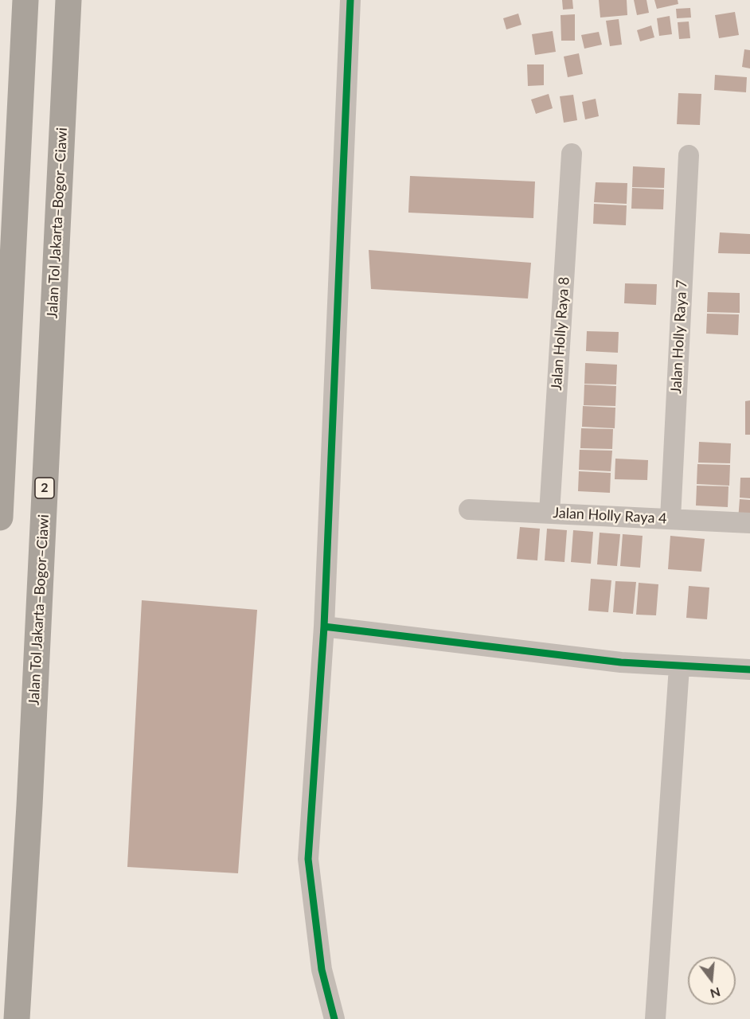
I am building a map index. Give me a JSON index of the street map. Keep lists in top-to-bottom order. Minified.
{"streets":{"highway":["Jalan Tol Jakarta–Bogor–Ciawi","2"],"street":["Jalan Holly Raya 8","Jalan Holly Raya 7","Jalan Holly Raya 4"]},"crossings":[["Jalan Holly Raya 8","Jalan Holly Raya 4"],["Jalan Holly Raya 7","Jalan Holly Raya 4"]],"north":"bottom"}
